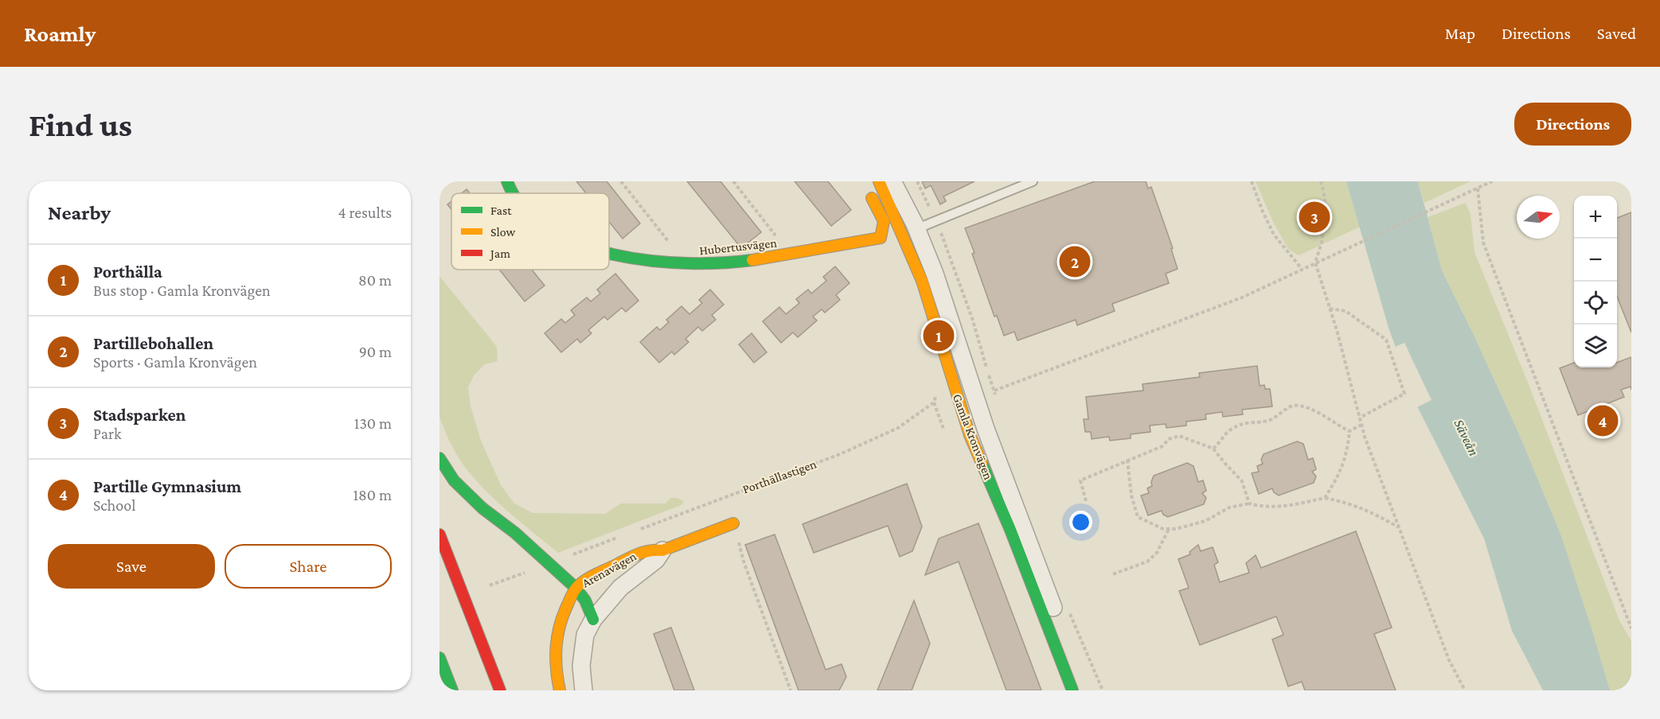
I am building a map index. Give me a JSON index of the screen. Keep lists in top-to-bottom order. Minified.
{"streets":{"main road":["Hubertusvägen","Gamla Kronvägen","Arenavägen"],"path":["Porthällastigen"]},"crossings":[["Gamla Kronvägen","Porthällastigen"]],"water":["Säveån"],"legend":["Fast","Slow","Jam"],"north":"right","page":{"header":"Roamly","nav":["Map","Directions","Saved"],"buttons":["Directions",["Save","Share"]],"title":"Find us","heading":["Nearby","4 results"],"map_buttons":["+","−"],"pins":["3","2","1","4"],"list":[{"mark":"1","name":"Porthälla","note":"Bus stop · Gamla Kronvägen","value":"80 m"},{"mark":"2","name":"Partillebohallen","note":"Sports · Gamla Kronvägen","value":"90 m"},{"mark":"3","name":"Stadsparken","note":"Park","value":"130 m"},{"mark":"4","name":"Partille Gymnasium","note":"School","value":"180 m"}]}}
